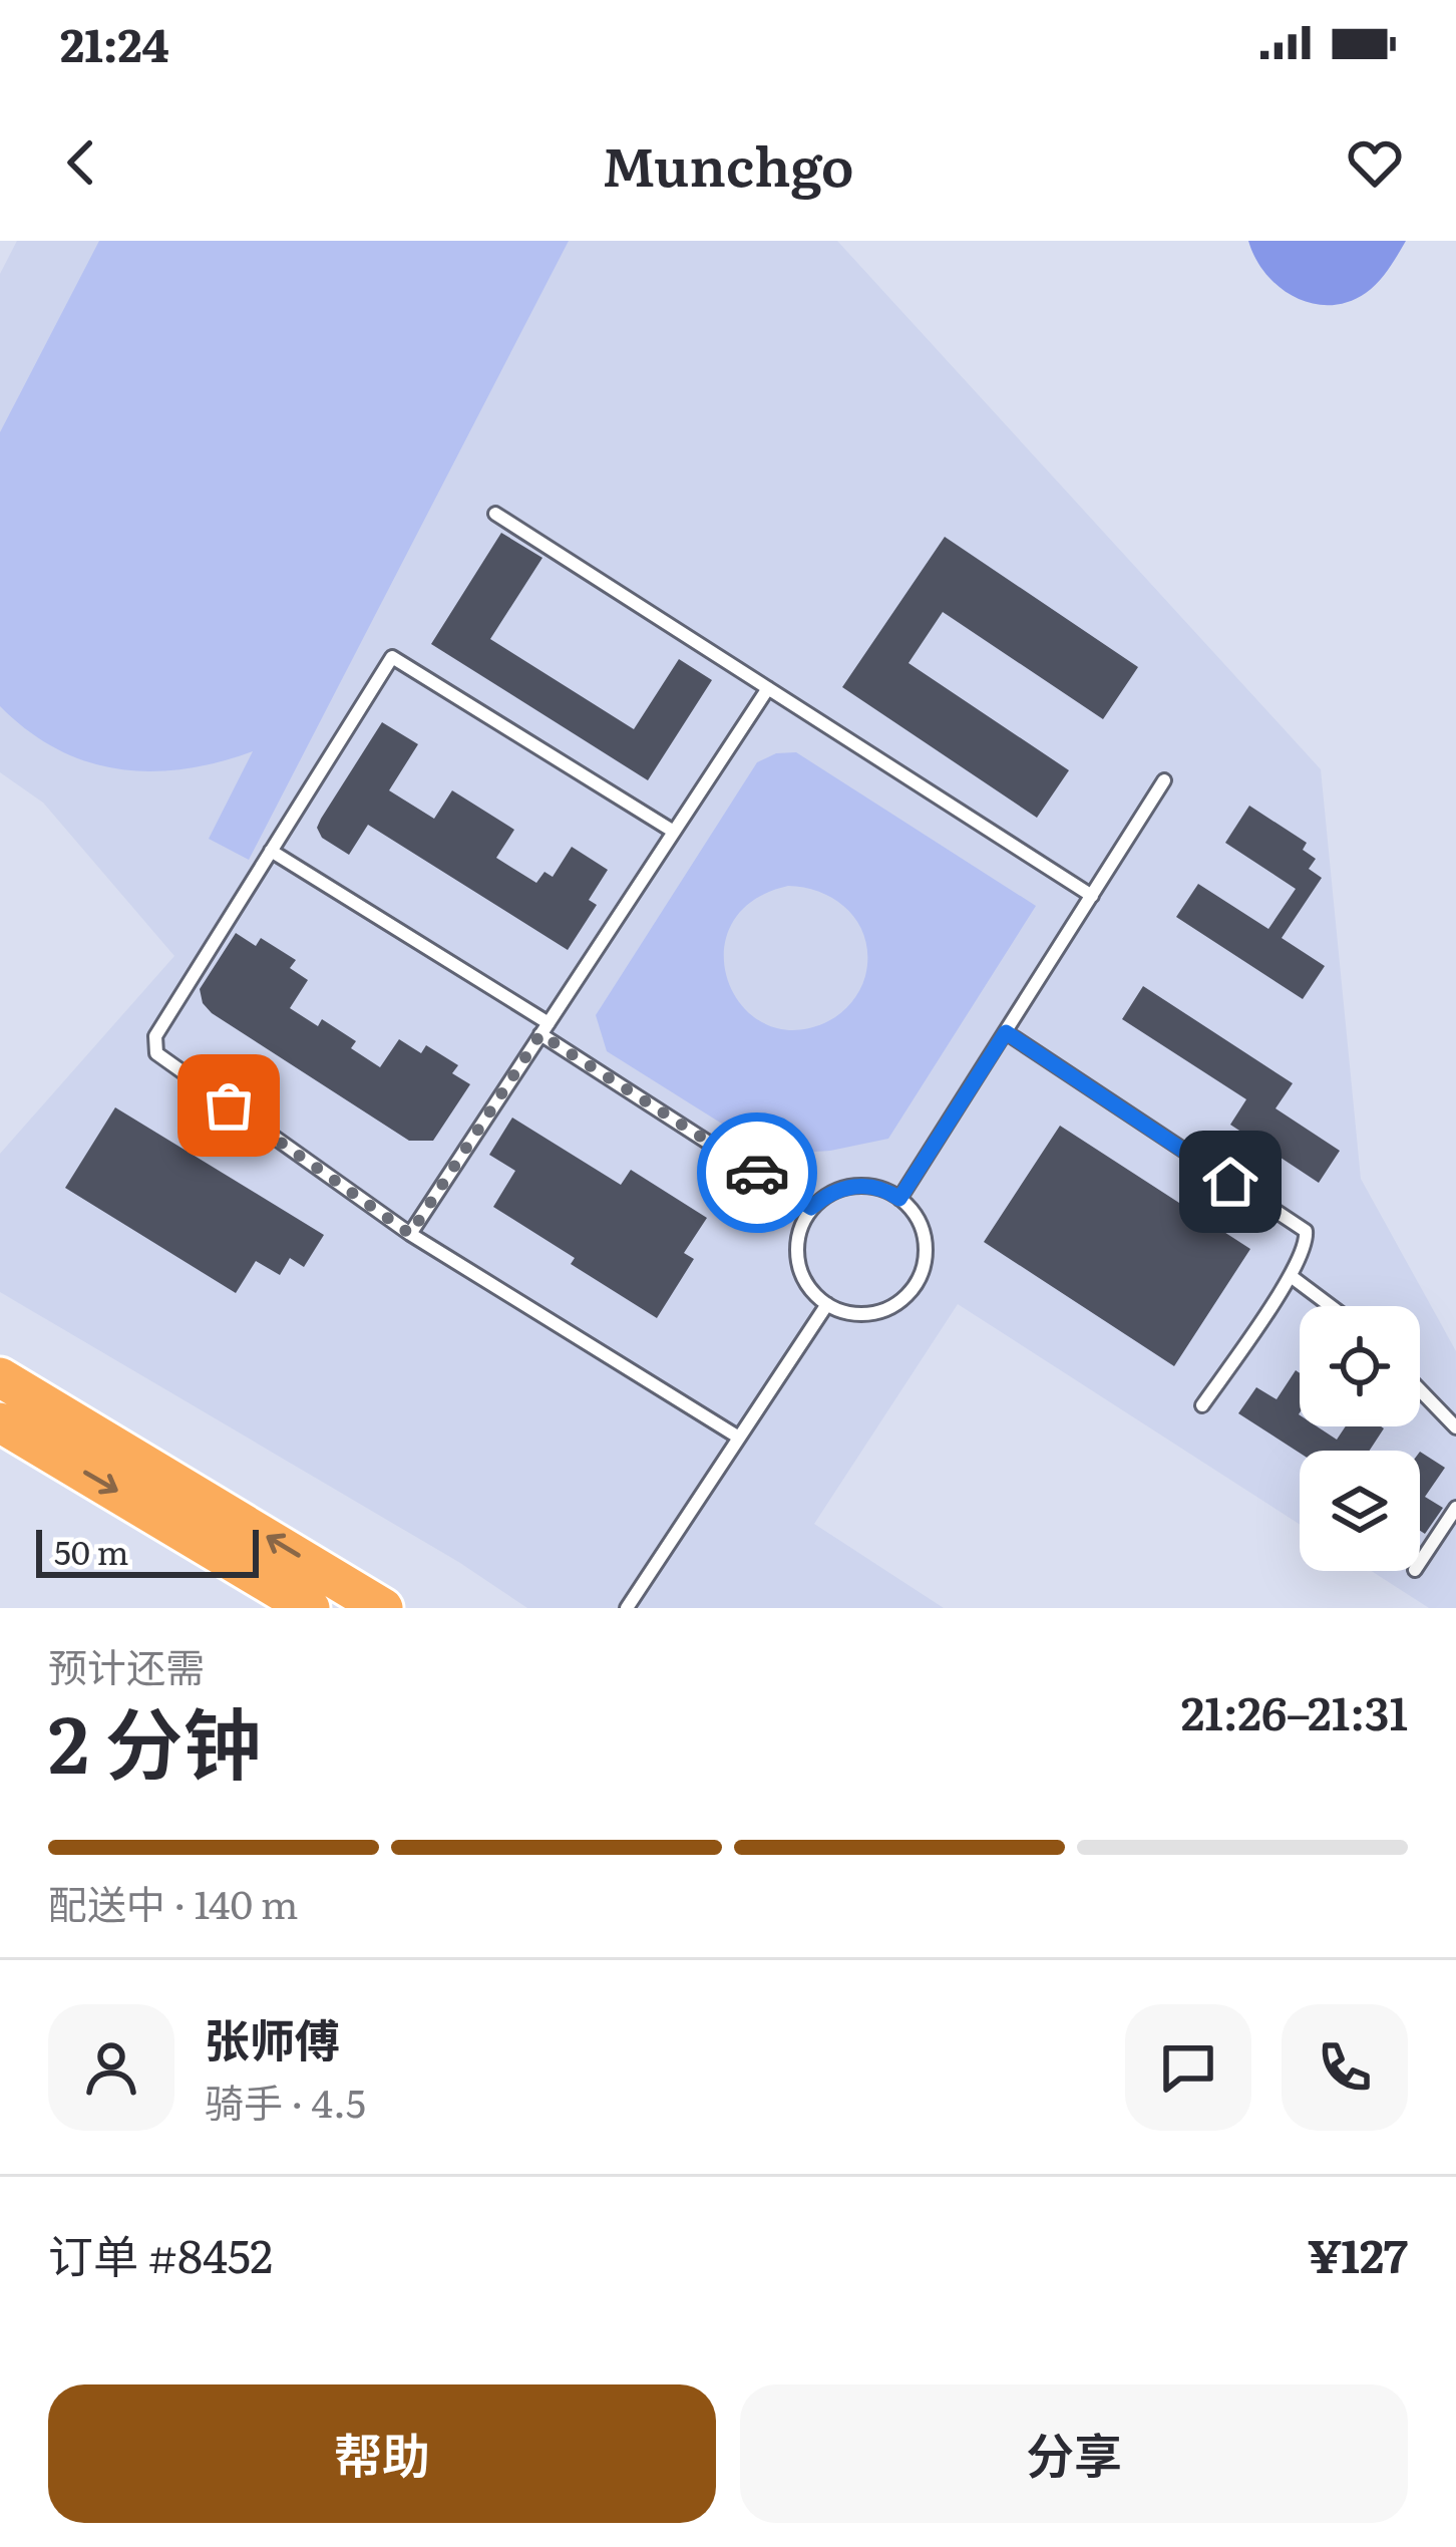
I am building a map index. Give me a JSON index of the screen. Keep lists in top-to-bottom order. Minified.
{"scale_bar":"50 m","page":{"status":"21:24","header":"Munchgo","scale":"50 m","heading":["2 分钟","预计还需","21:26–21:31"],"panel":["张师傅","骑手 · 4.5","订单 #8452","¥127"],"bar":"配送中 · 140 m","buttons":["帮助","分享"]}}
